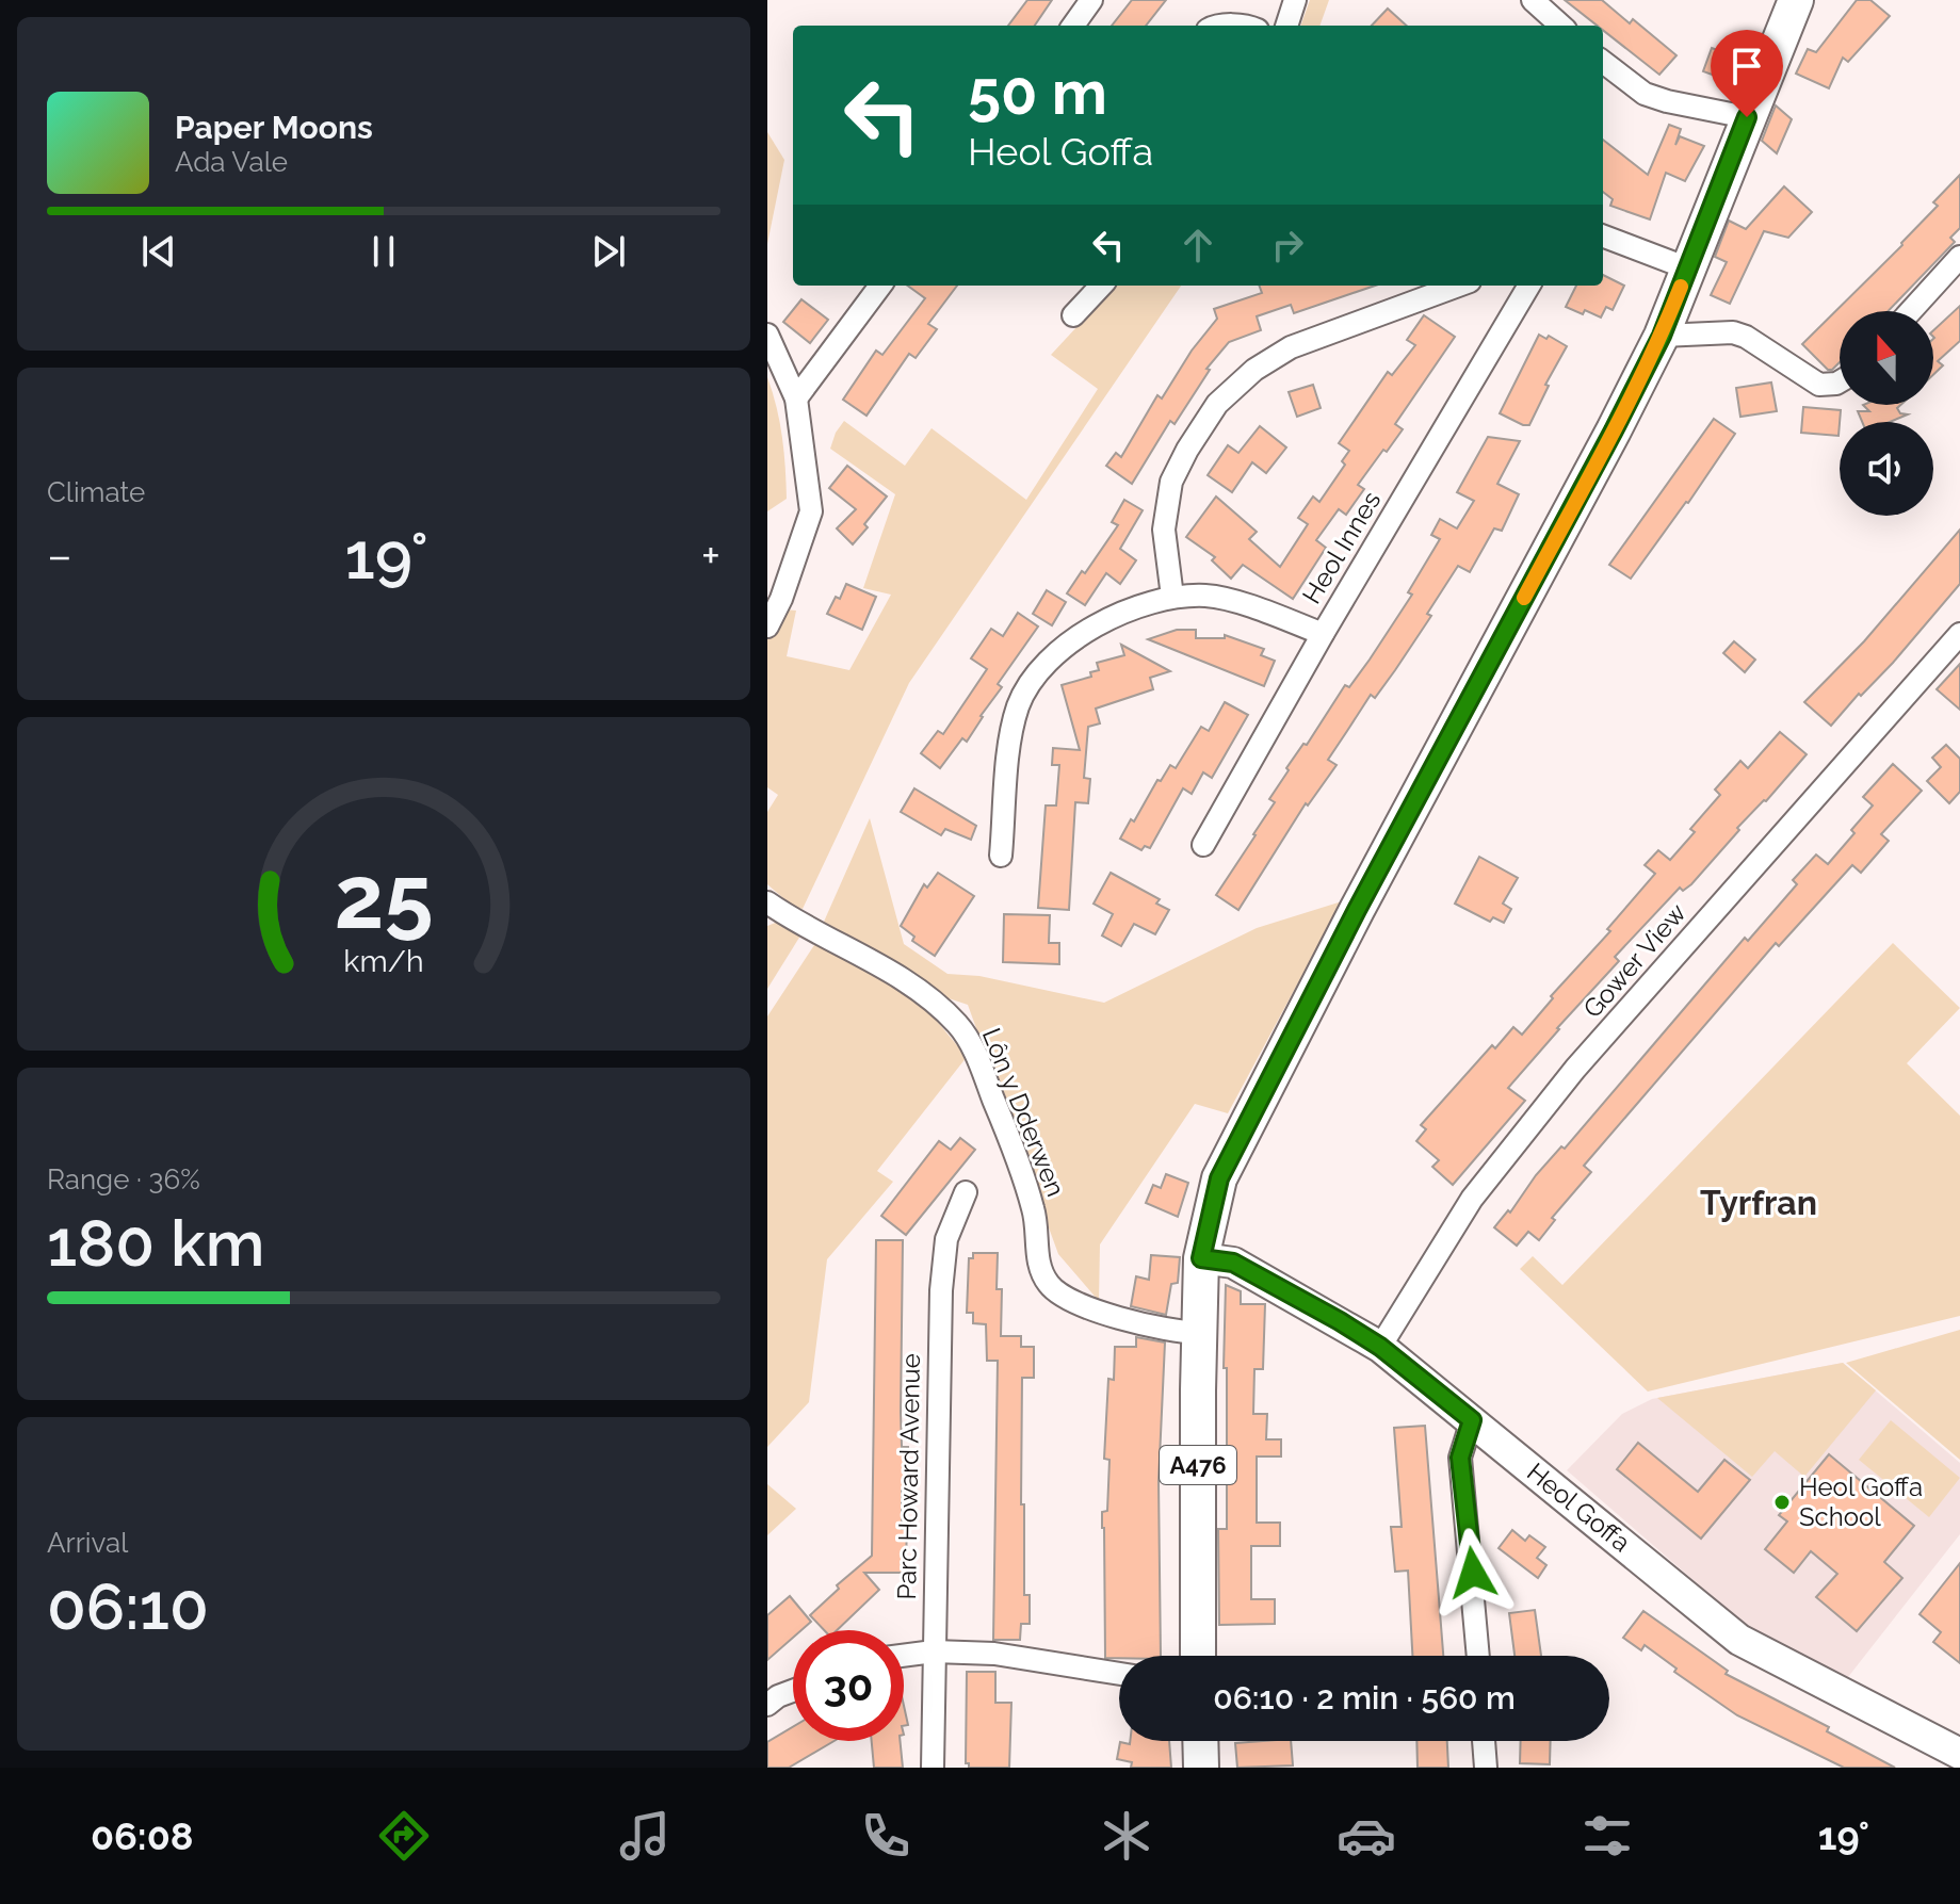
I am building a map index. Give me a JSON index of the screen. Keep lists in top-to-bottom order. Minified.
{"streets":{"main road":["A476"],"street":["Heol Innes","Gower View","Lôn y Dderwen","Parc Howard Avenue","Heol Goffa"]},"crossings":[["Gower View","Heol Goffa"],["Lôn y Dderwen","A476"],["A476","Heol Goffa"]],"districts":["Tyrfran"],"places":["Heol Goffa School"],"north":"top","page":{"turn":["50 m","Heol Goffa"],"song":["Paper Moons","Ada Vale"],"tile":["Climate",["Range · 36%","180 km"],["Arrival","06:10"]],"heat":["−","19°","+"],"limit":"30","trip":"06:10 · 2 min · 560 m","tabs":["06:08","19°"],"gauge":["25","km/h"]}}
